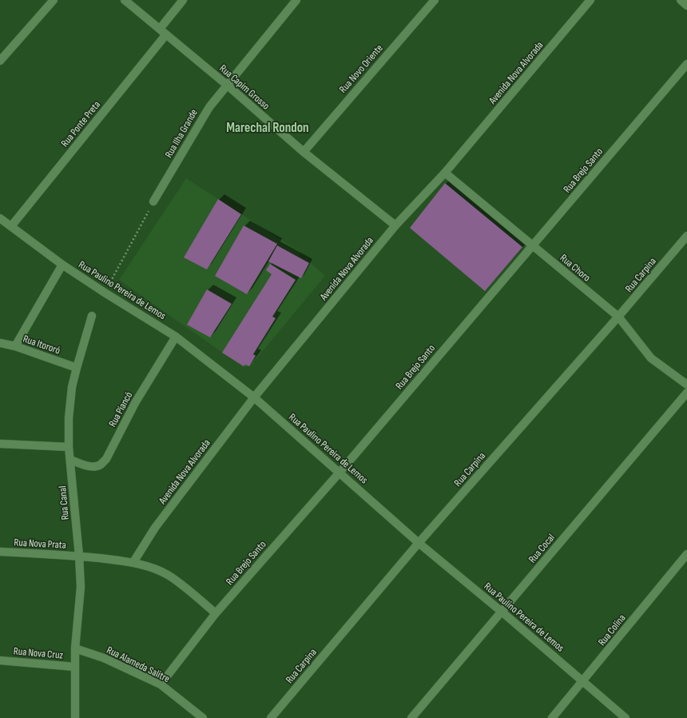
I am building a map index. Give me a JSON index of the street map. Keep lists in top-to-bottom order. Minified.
{"streets":{"street":["Rua Novo Oriente","Avenida Nova Alvorada","Rua Capim Grosso","Rua Ponte Preta","Rua Ilha Grande","Rua Brejo Santo","Rua Choro","Rua Carpina","Rua Paulino Pereira de Lemos","Rua Itororó","Rua Piancó","Rua Canal","Rua Nova Prata","Rua Cocal","Rua Colina","Rua Nova Cruz","Rua Alameda Salitre"]},"crossings":[["Rua Novo Oriente","Rua Capim Grosso"],["Avenida Nova Alvorada","Rua Capim Grosso"],["Avenida Nova Alvorada","Rua Choro"],["Avenida Nova Alvorada","Rua Paulino Pereira de Lemos"],["Avenida Nova Alvorada","Rua Nova Prata"],["Rua Capim Grosso","Rua Ponte Preta"],["Rua Capim Grosso","Rua Ilha Grande"],["Rua Ponte Preta","Rua Paulino Pereira de Lemos"],["Rua Brejo Santo","Rua Choro"],["Rua Brejo Santo","Rua Paulino Pereira de Lemos"],["Rua Brejo Santo","Rua Nova Prata"],["Rua Brejo Santo","Rua Alameda Salitre"],["Rua Choro","Rua Carpina"],["Rua Carpina","Rua Paulino Pereira de Lemos"],["Rua Paulino Pereira de Lemos","Rua Piancó"],["Rua Paulino Pereira de Lemos","Rua Cocal"],["Rua Paulino Pereira de Lemos","Rua Colina"],["Rua Itororó","Rua Canal"],["Rua Piancó","Rua Canal"],["Rua Canal","Rua Nova Prata"],["Rua Canal","Rua Nova Cruz"],["Rua Canal","Rua Alameda Salitre"]],"districts":["Marechal Rondon"]}
